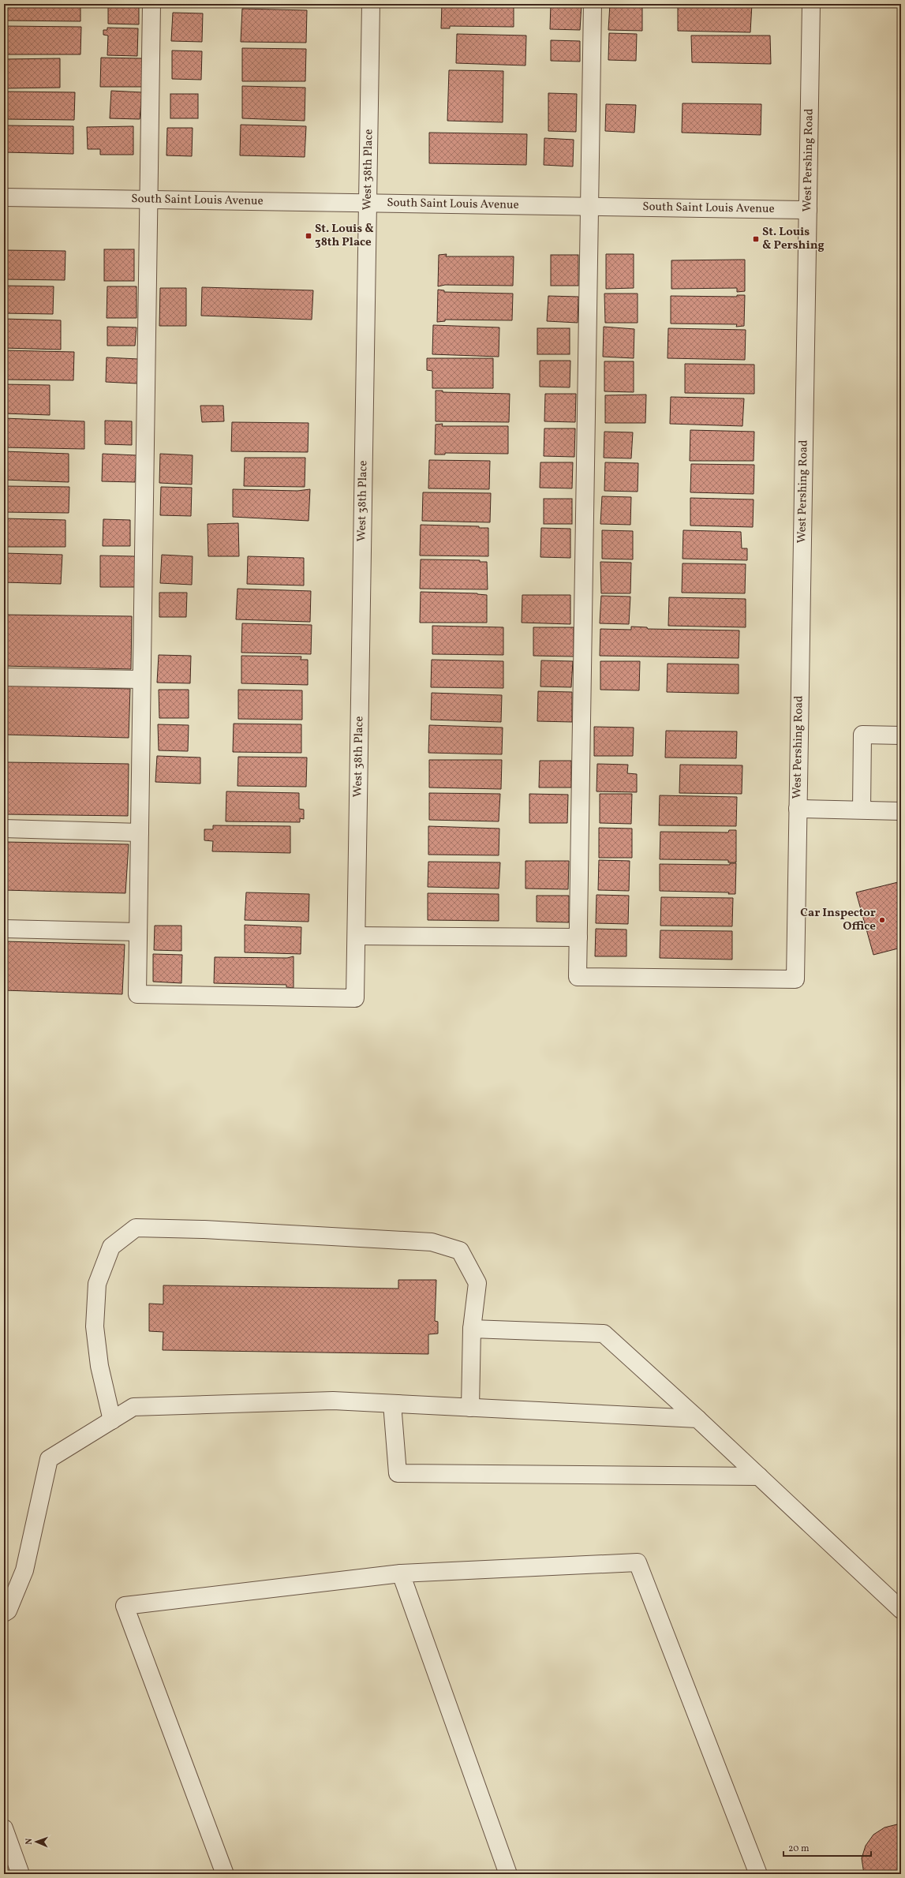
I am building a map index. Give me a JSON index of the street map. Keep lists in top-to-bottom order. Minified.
{"streets":{"street":["West Pershing Road","West 38th Place","South Saint Louis Avenue"]},"crossings":[["West Pershing Road","South Saint Louis Avenue"],["West 38th Place","South Saint Louis Avenue"]],"places":{"transit":["St. Louis & 38th Place","St. Louis & Pershing"],"other":["Car Inspector Office"]},"scale_bar":"20 m","north":"left"}
